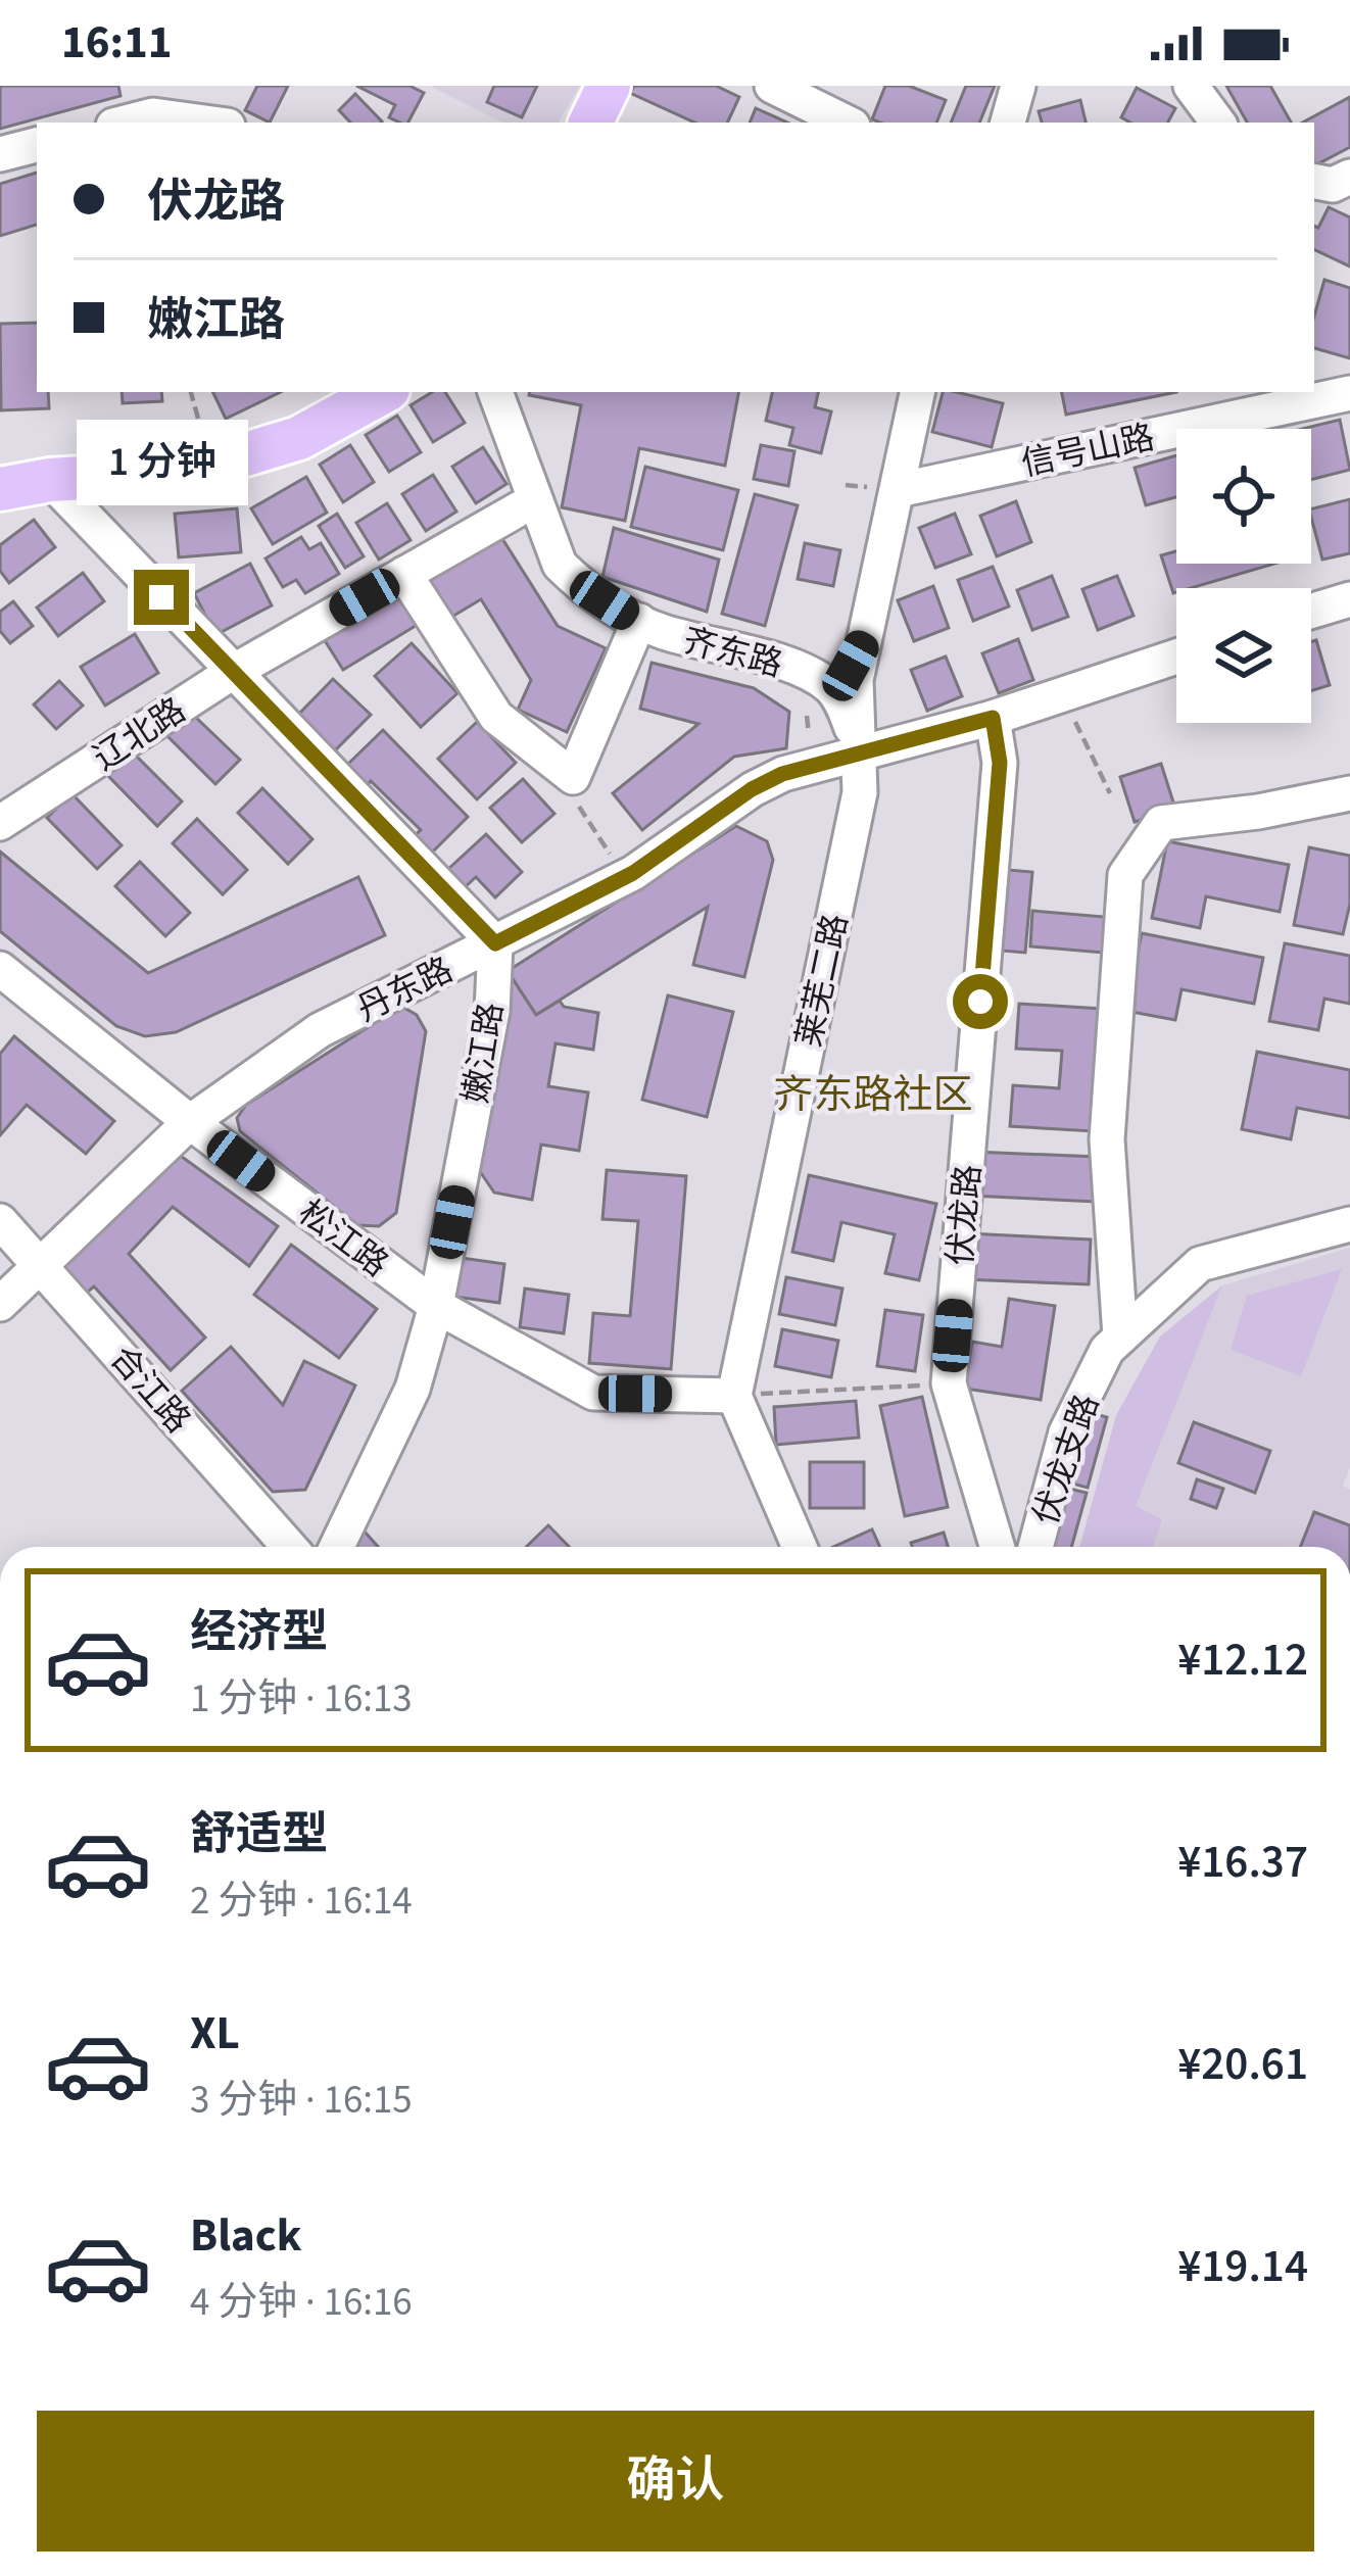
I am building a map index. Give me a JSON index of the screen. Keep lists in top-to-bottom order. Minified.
{"streets":{"street":["信号山路","齐东路","辽北路","莱芜二路","丹东路","嫩江路","伏龙路","松江路","合江路","伏龙支路"]},"crossings":[["信号山路","莱芜二路"],["齐东路","辽北路"],["齐东路","莱芜二路"],["齐东路","丹东路"],["莱芜二路","丹东路"],["莱芜二路","松江路"],["丹东路","嫩江路"],["丹东路","松江路"],["丹东路","合江路"],["嫩江路","松江路"]],"districts":["齐东路社区"],"page":{"status":"16:11","banner":["伏龙路","嫩江路"],"bubble":"1 分钟","list":[{"name":"经济型","note":"1 分钟 · 16:13","value":"¥12.12"},{"name":"舒适型","note":"2 分钟 · 16:14","value":"¥16.37"},{"name":"XL","note":"3 分钟 · 16:15","value":"¥20.61"},{"name":"Black","note":"4 分钟 · 16:16","value":"¥19.14"}],"buttons":"确认"}}
